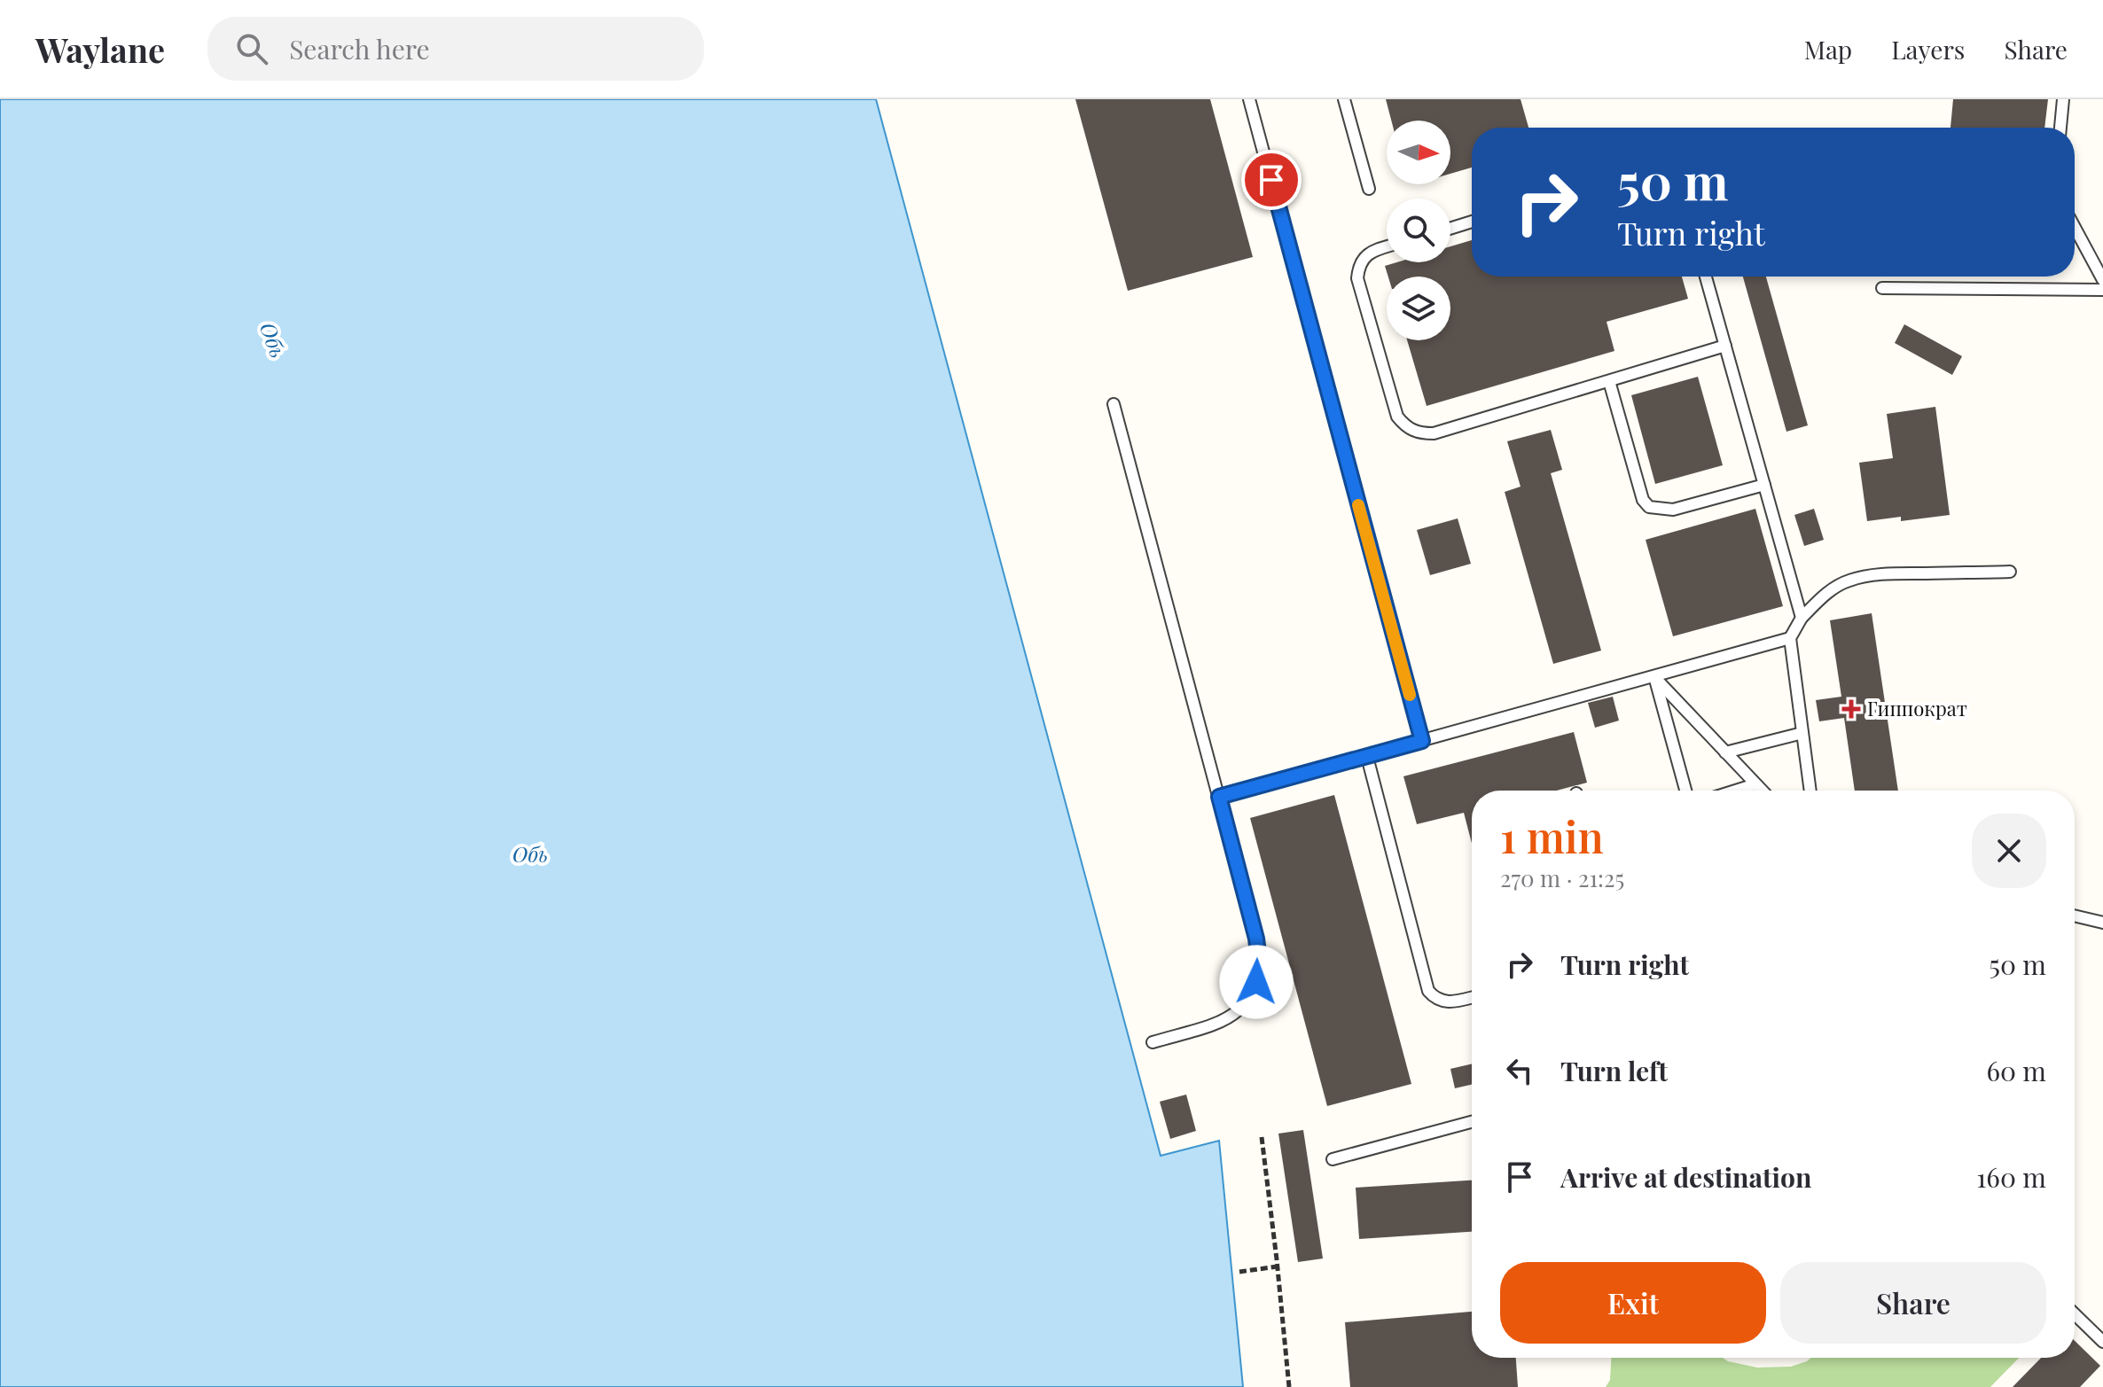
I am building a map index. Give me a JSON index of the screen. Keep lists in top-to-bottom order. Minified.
{"water":["Обь"],"places":{"health":["Гиппократ"]},"north":"right","page":{"header":"Waylane","search":"Search here","nav":["Map","Layers","Share"],"turn":["50 m","Turn right"],"heading":["1 min","270 m · 21:25"],"list":[{"name":"Turn right","value":"50 m"},{"name":"Turn left","value":"60 m"},{"name":"Arrive at destination","value":"160 m"}],"buttons":["Exit","Share"]}}
